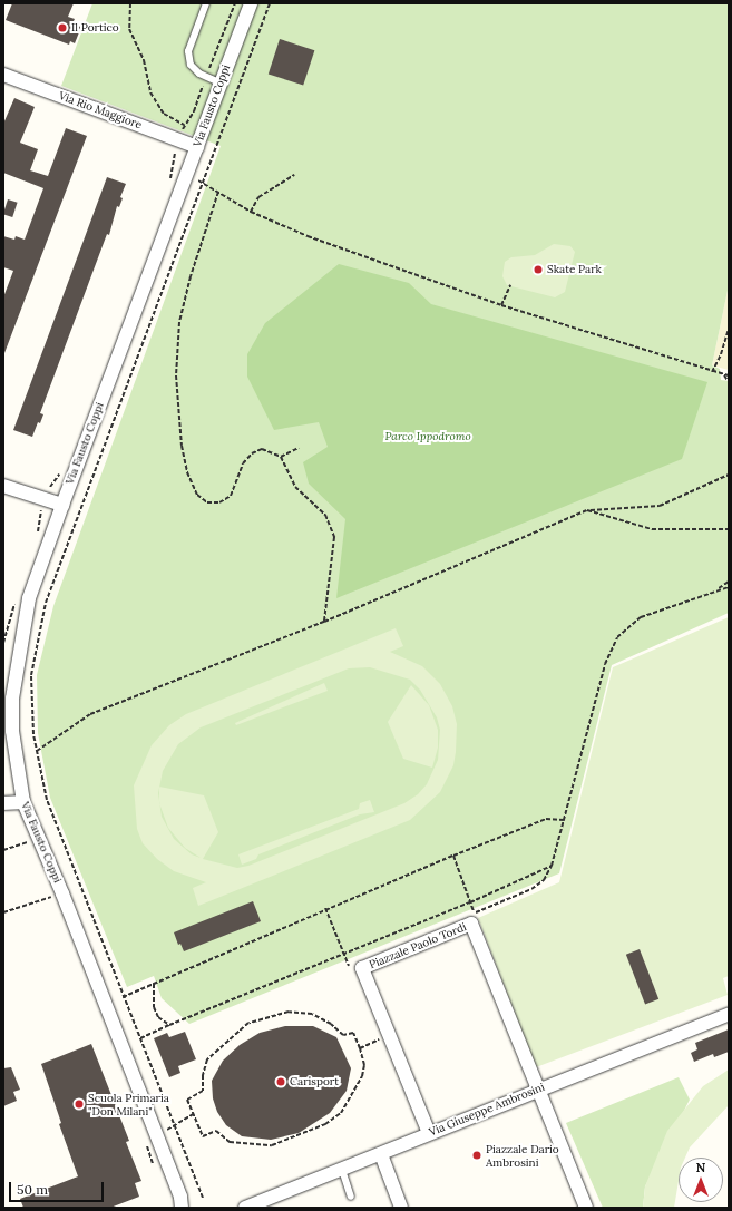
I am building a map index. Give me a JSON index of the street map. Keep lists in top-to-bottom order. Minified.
{"streets":{"street":["Via Fausto Coppi","Via Rio Maggiore","Piazzale Paolo Tordi","Via Giuseppe Ambrosini"]},"crossings":[["Via Fausto Coppi","Via Rio Maggiore"],["Piazzale Paolo Tordi","Via Giuseppe Ambrosini"]],"parks":["Parco Ippodromo"],"places":["Il Portico","Skate Park","Carisport","Scuola Primaria \"Don Milani\"","Piazzale Dario Ambrosini"],"scale_bar":"50 m","north":"top"}
